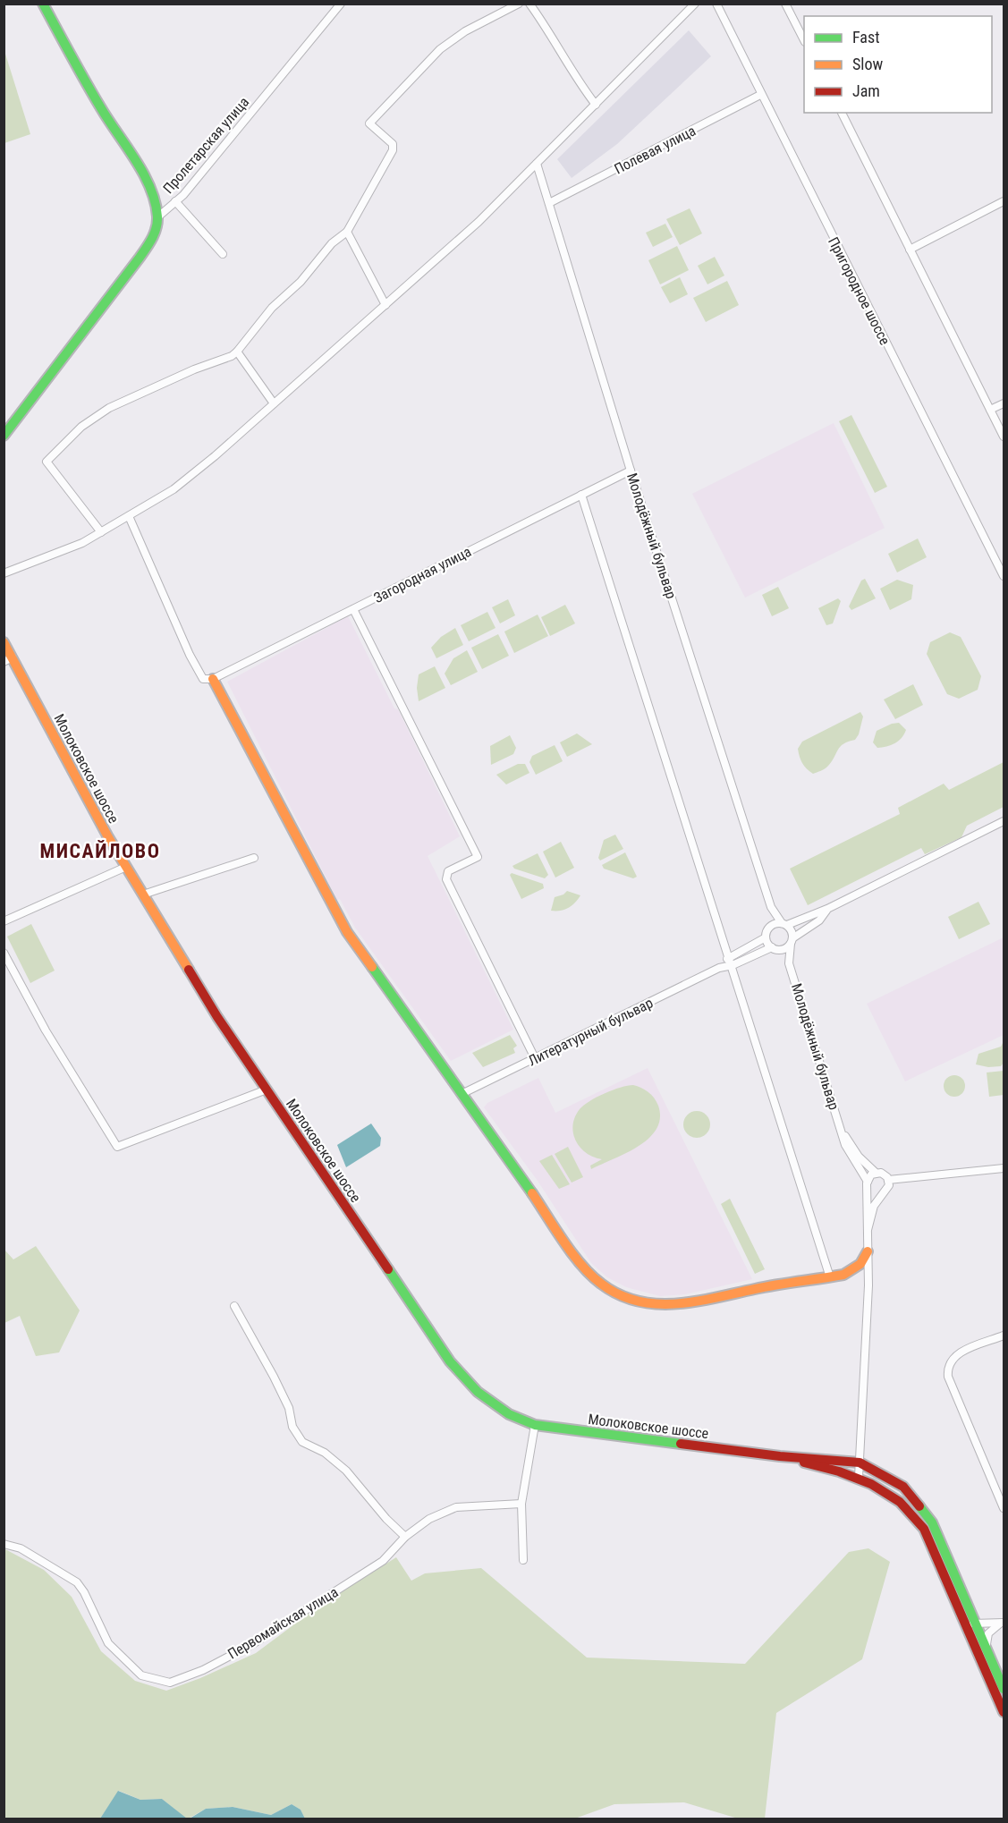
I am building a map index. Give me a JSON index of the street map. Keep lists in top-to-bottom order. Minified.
{"streets":{"main road":["Молоковское шоссе"],"street":["Пролетарская улица","Полевая улица","Пригородное шоссе","Молодёжный бульвар","Загородная улица","Литературный бульвар","Первомайская улица"]},"crossings":[["Полевая улица","Пригородное шоссе"],["Полевая улица","Молодёжный бульвар"],["Молодёжный бульвар","Загородная улица"],["Молодёжный бульвар","Литературный бульвар"]],"districts":["МИСАЙЛОВО"],"legend":["Fast","Slow","Jam"]}
